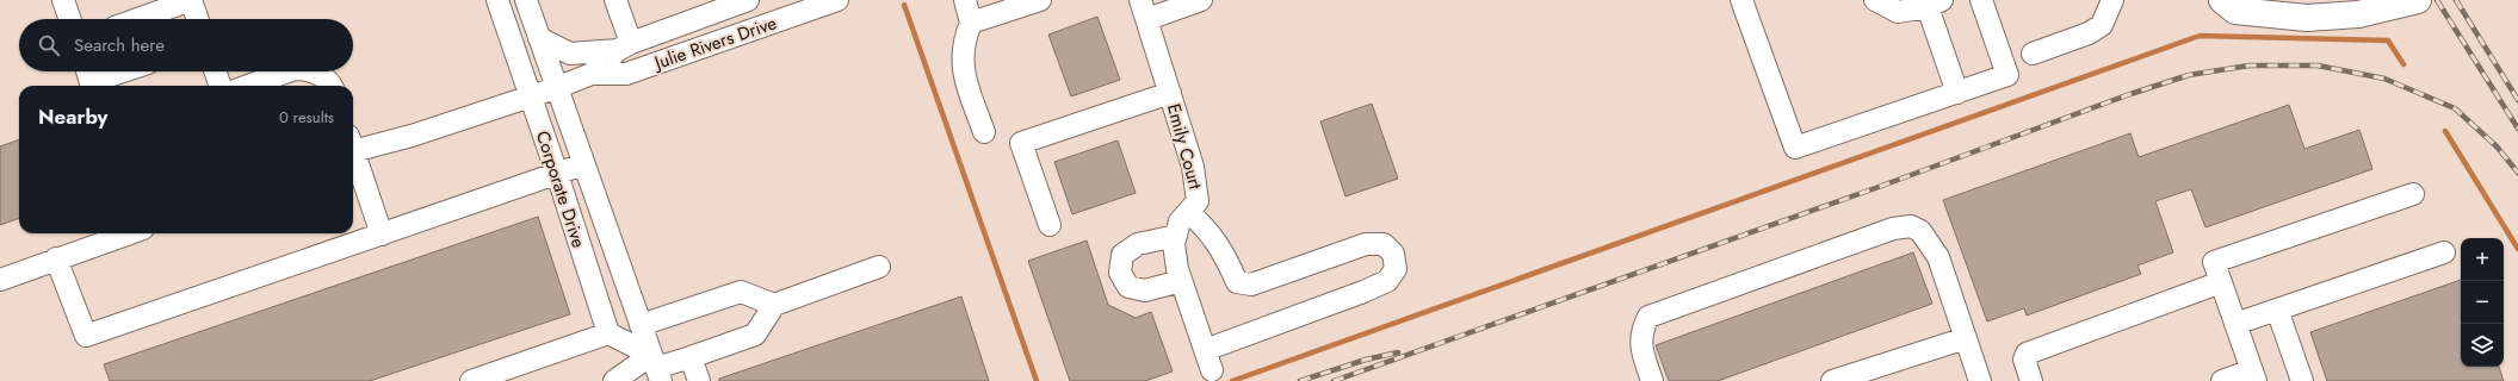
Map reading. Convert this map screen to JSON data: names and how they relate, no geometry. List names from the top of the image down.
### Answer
{
  "streets": {
    "street": ["Julie Rivers Drive", "Emily Court", "Corporate Drive"]
  },
  "crossings": [
    ["Julie Rivers Drive", "Corporate Drive"]
  ],
  "page": {
    "search": "Search here",
    "heading": ["Nearby", "0 results"],
    "map_buttons": ["+", "−"]
  }
}
